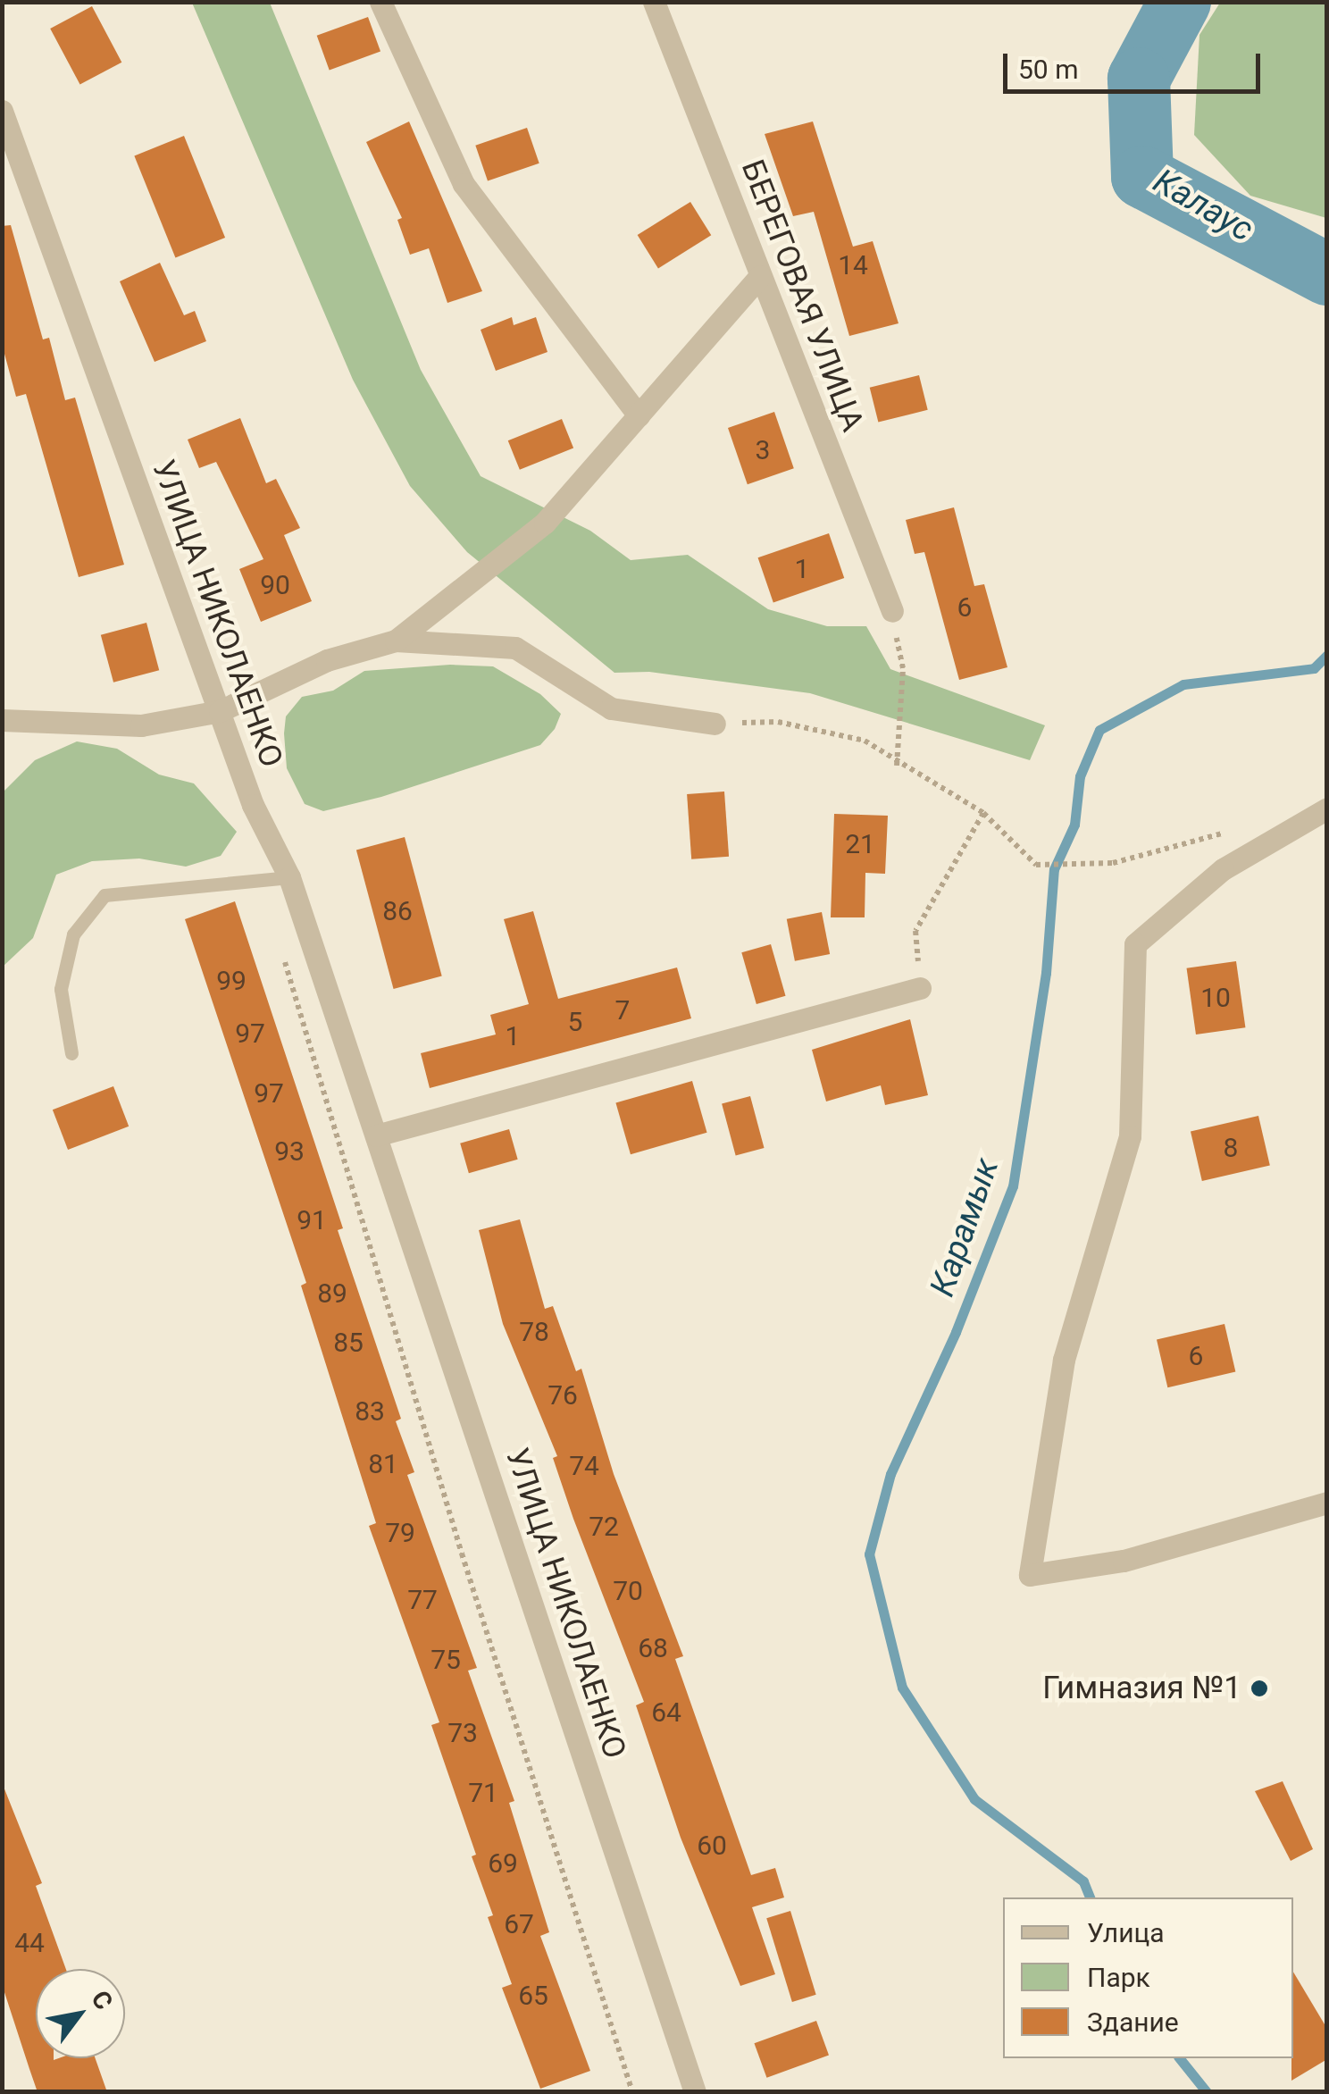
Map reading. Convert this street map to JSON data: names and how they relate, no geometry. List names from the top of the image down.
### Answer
{
  "streets": {
    "street": ["БЕРЕГОВАЯ УЛИЦА", "УЛИЦА НИКОЛАЕНКО"]
  },
  "water": ["Калаус", "Карамык"],
  "places": ["Гимназия №1"],
  "house_numbers": [
    "14",
    "3",
    "1",
    "90",
    "6",
    "21",
    "86",
    "99",
    "10",
    "7",
    "5",
    "97",
    "1",
    "97",
    "8",
    "93",
    "91",
    "89",
    "78",
    "85",
    "6",
    "76",
    "83",
    "81",
    "74",
    "72",
    "79",
    "70",
    "77",
    "68",
    "75",
    "64",
    "73",
    "71",
    "60",
    "69",
    "67",
    "44",
    "65"
  ],
  "legend": ["Улица", "Парк", "Здание"],
  "scale_bar": "50 m",
  "north": "top right"
}
